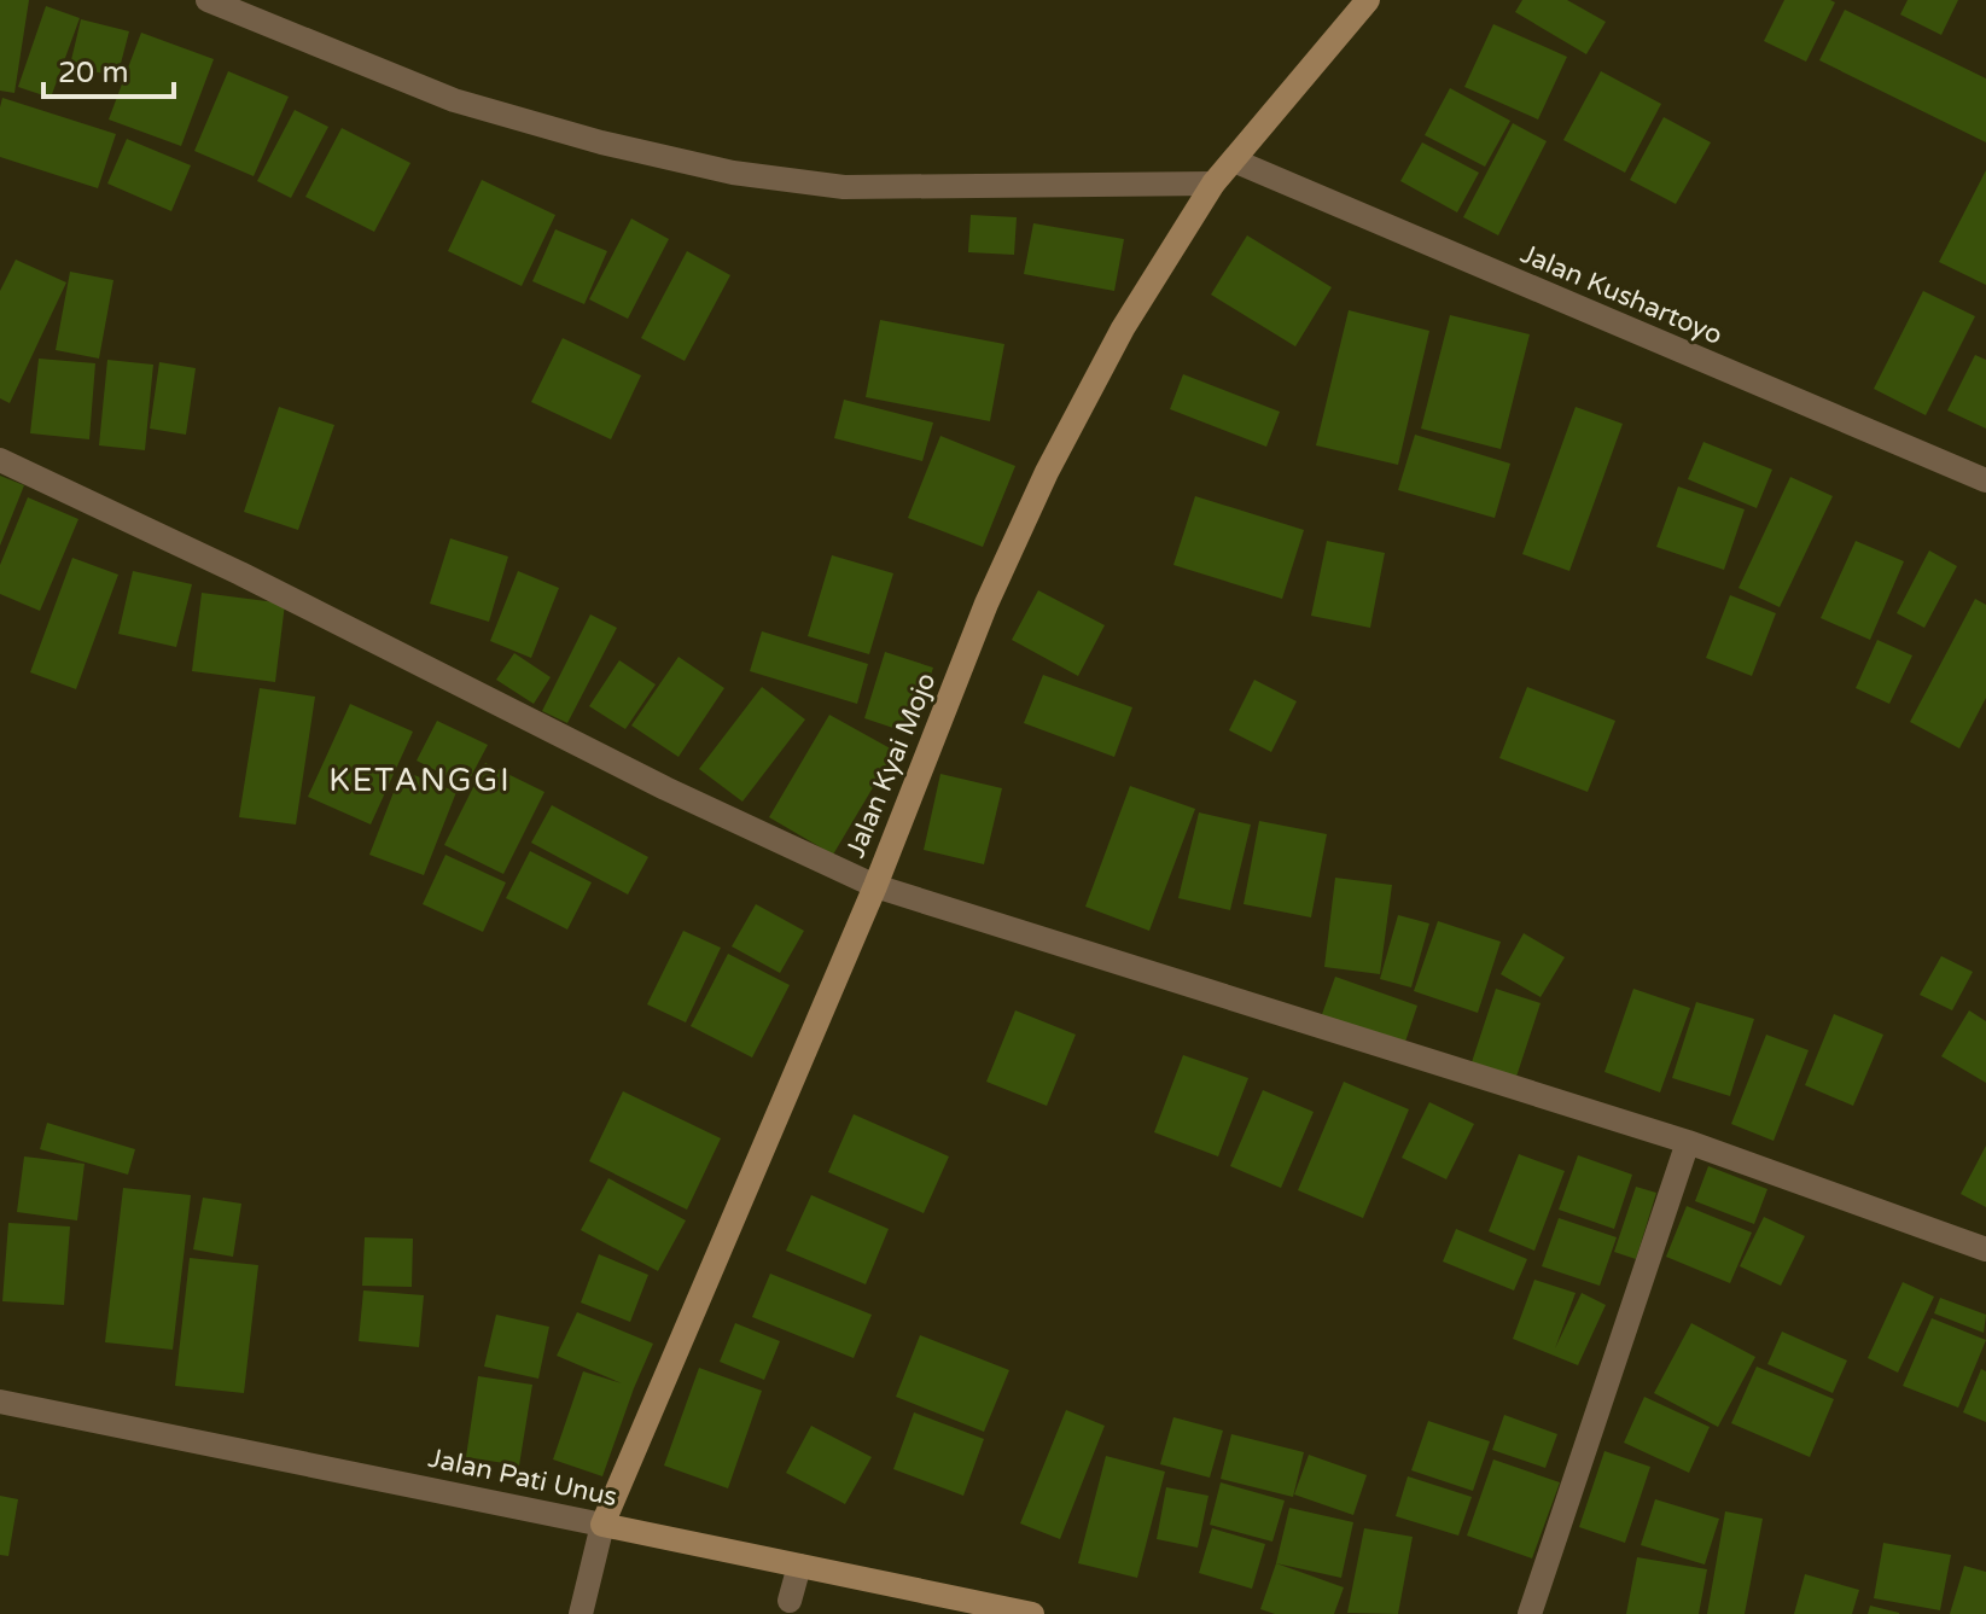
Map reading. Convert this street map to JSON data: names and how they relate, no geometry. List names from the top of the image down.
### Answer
{
  "streets": {
    "street": ["Jalan Kushartoyo", "Jalan Kyai Mojo", "Jalan Pati Unus"]
  },
  "crossings": [
    ["Jalan Kushartoyo", "Jalan Kyai Mojo"],
    ["Jalan Kyai Mojo", "Jalan Pati Unus"]
  ],
  "districts": ["KETANGGI"],
  "scale_bar": "20 m"
}
